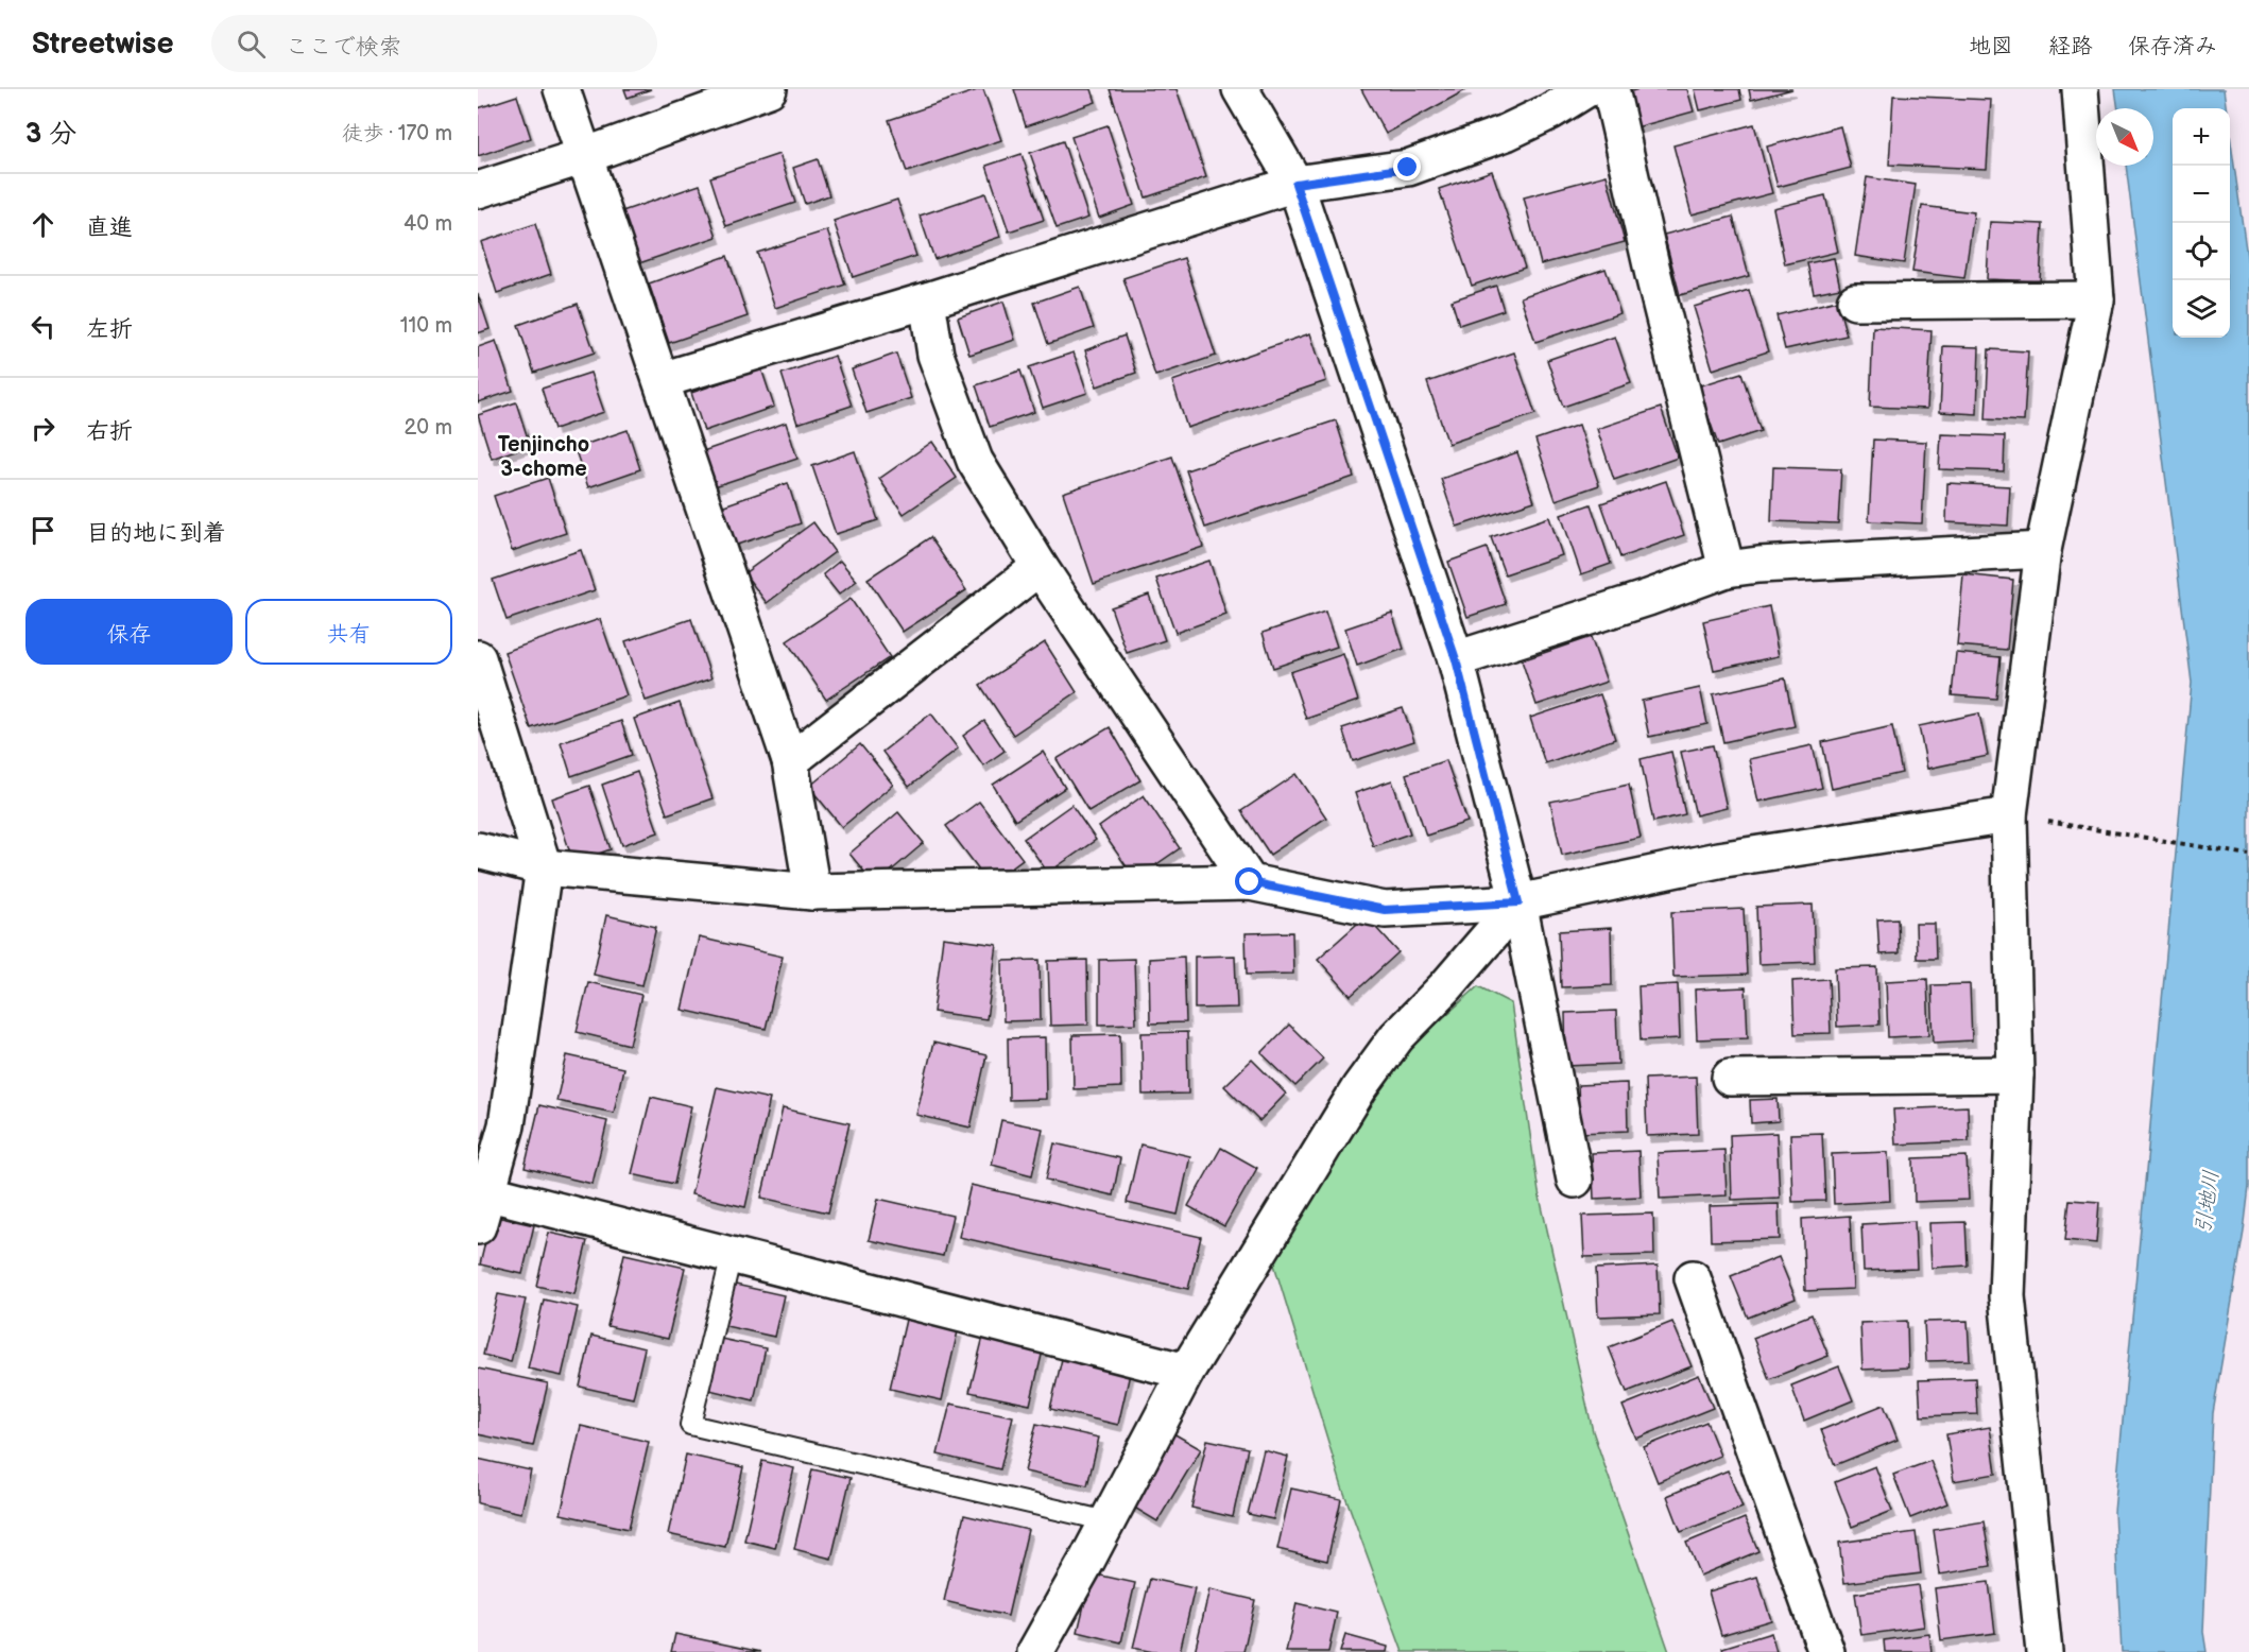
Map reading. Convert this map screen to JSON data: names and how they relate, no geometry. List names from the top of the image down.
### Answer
{
  "districts": ["Tenjincho 3-chome"],
  "water": ["引地川"],
  "north": "bottom right",
  "page": {
    "header": "Streetwise",
    "search": "ここで検索",
    "nav": ["地図", "経路", "保存済み"],
    "heading": ["3 分", "徒歩 · 170 m"],
    "map_buttons": ["+", "−"],
    "list": [
      ["直進", "40 m"],
      ["左折", "110 m"],
      ["右折", "20 m"],
      "目的地に到着"
    ],
    "buttons": ["保存", "共有"]
  }
}
